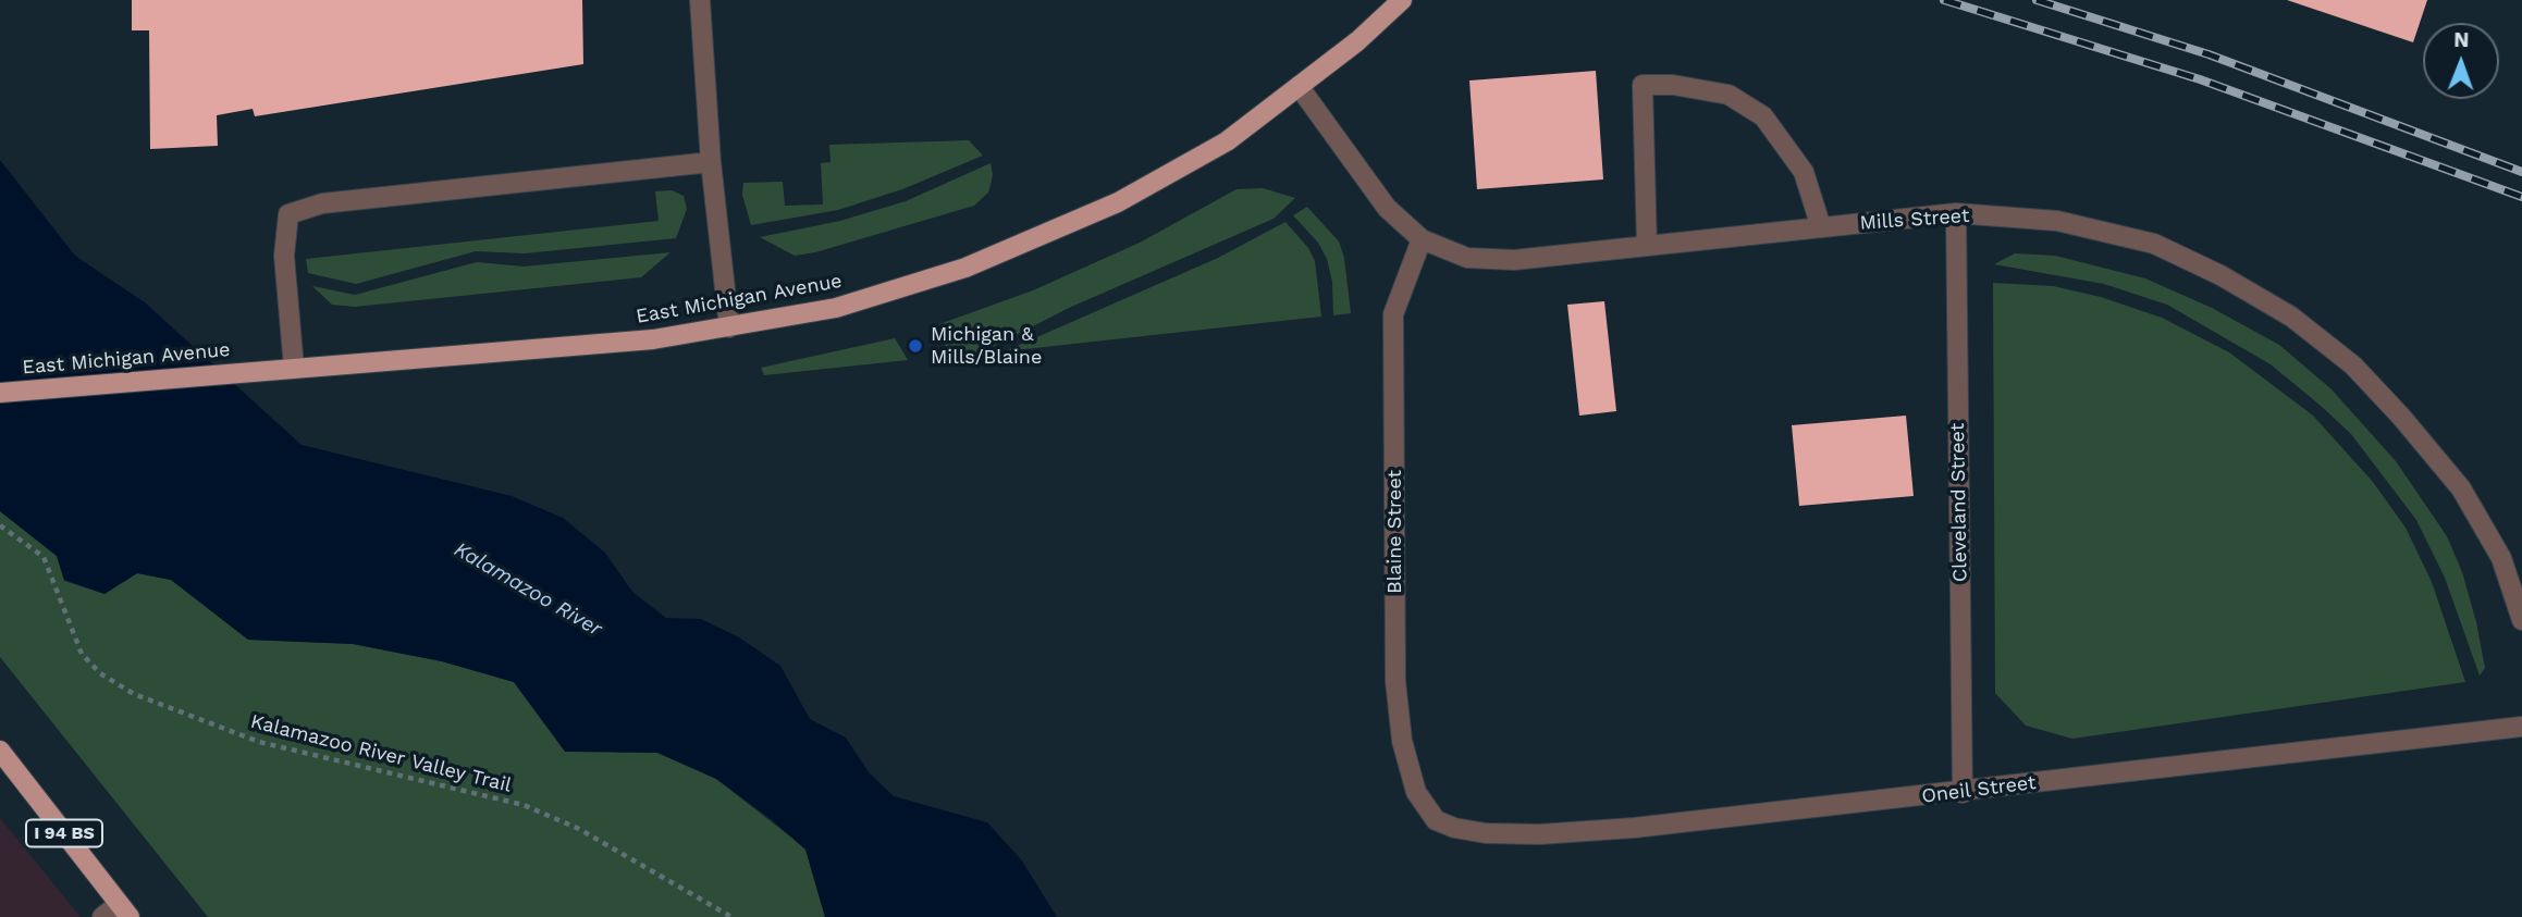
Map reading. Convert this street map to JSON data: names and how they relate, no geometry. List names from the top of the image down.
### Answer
{
  "streets": {
    "main road": ["East Michigan Avenue", "I 94 BS"],
    "street": [
      "Mills Street",
      "Cleveland Street",
      "Blaine Street",
      "Oneil Street"
    ],
    "path": ["Kalamazoo River Valley Trail"]
  },
  "crossings": [
    ["Mills Street", "East Michigan Avenue"],
    ["Mills Street", "Cleveland Street"],
    ["Mills Street", "Blaine Street"],
    ["Cleveland Street", "Oneil Street"],
    ["Blaine Street", "Oneil Street"]
  ],
  "water": ["Kalamazoo River"],
  "places": ["Michigan & Mills/Blaine"],
  "north": "top"
}
